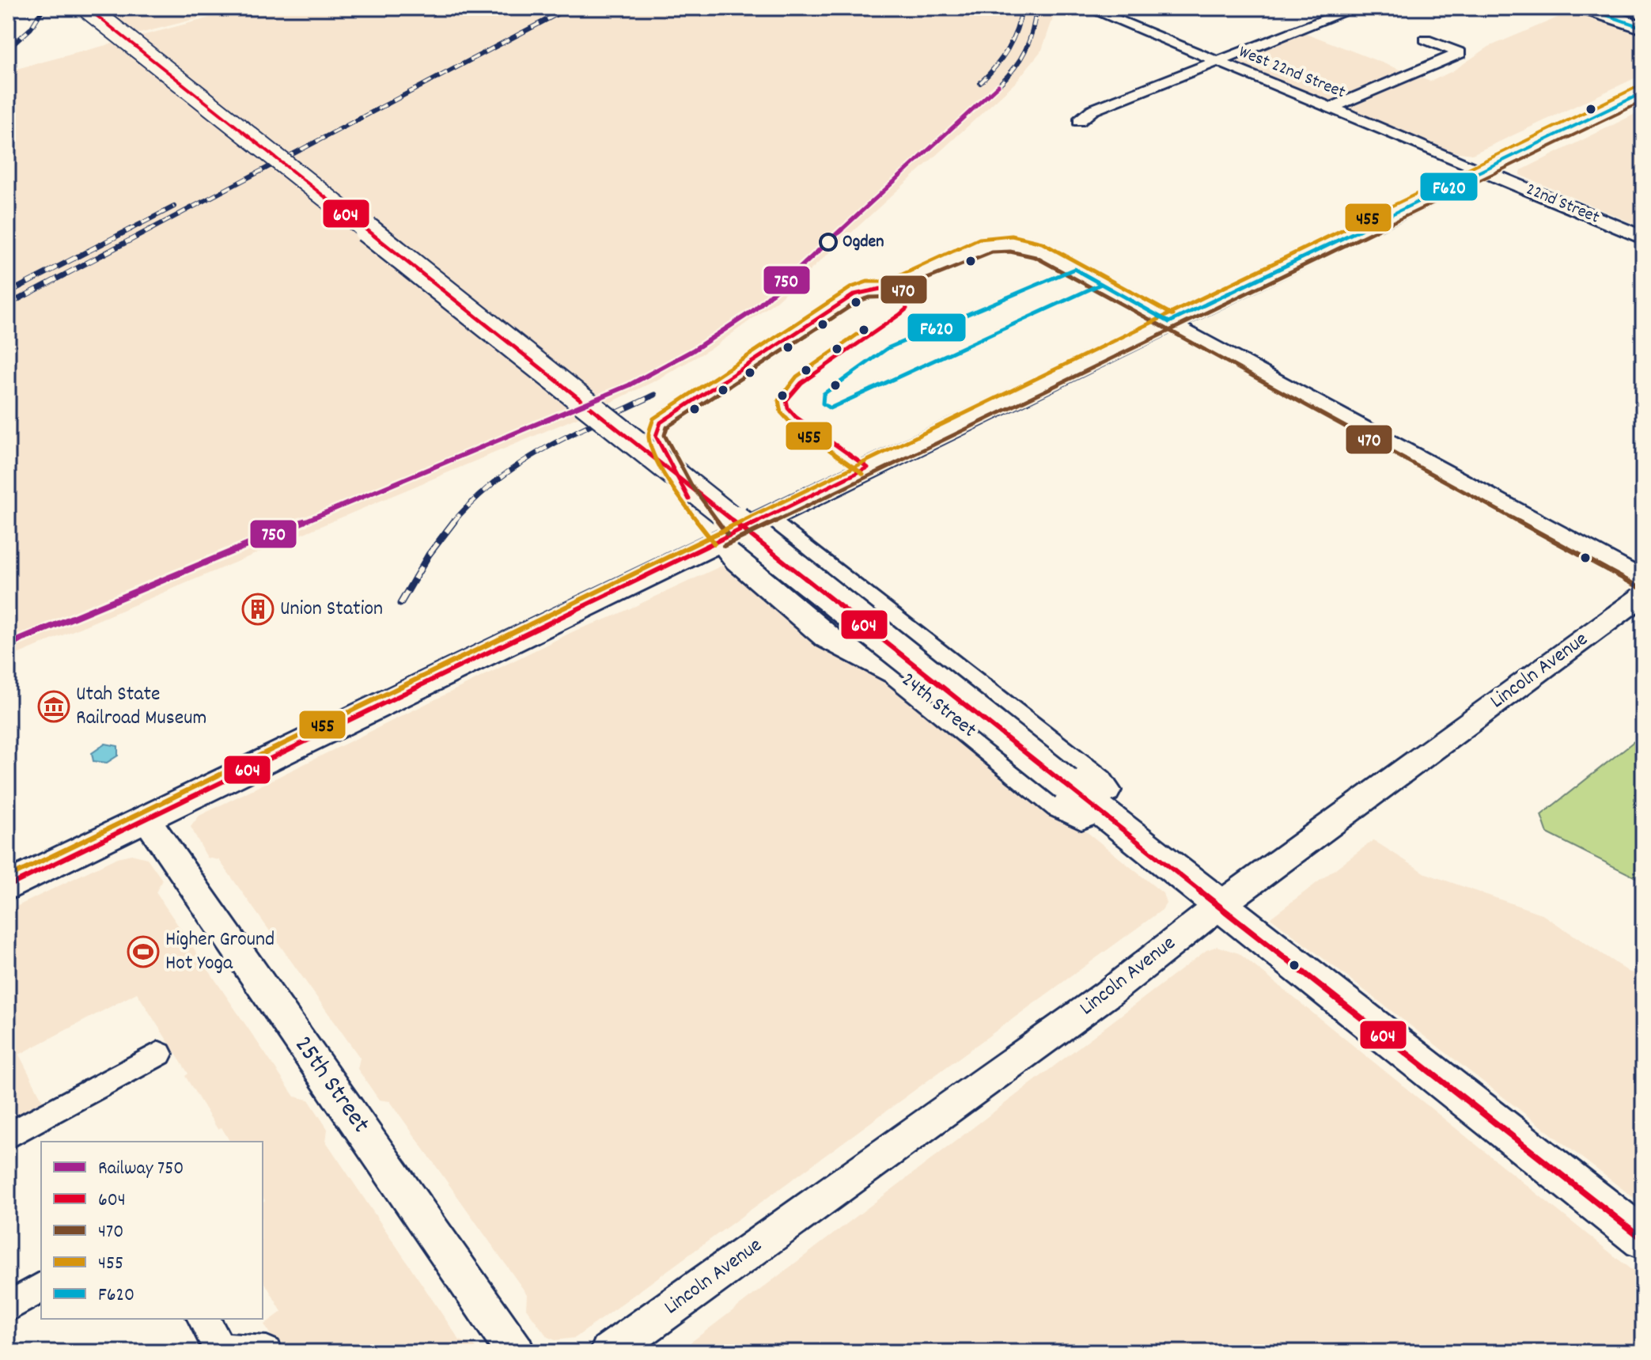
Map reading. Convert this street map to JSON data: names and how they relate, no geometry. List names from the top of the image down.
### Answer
{
  "streets": {
    "main road": ["24th Street"],
    "street": [
      "West 22nd Street",
      "22nd Street",
      "Lincoln Avenue",
      "25th Street"
    ]
  },
  "crossings": [
    ["West 22nd Street", "22nd Street"],
    ["Lincoln Avenue", "24th Street"]
  ],
  "places": {
    "other": ["Ogden"],
    "building": ["Union Station"],
    "museum": ["Utah State Railroad Museum"],
    "sports": ["Higher Ground Hot Yoga"]
  },
  "lines": [
    "transit line 604",
    "transit line F620",
    "rail line 750",
    "transit line 455",
    "transit line 470"
  ],
  "legend": [
    "Railway 750",
    "604",
    "470",
    "455",
    "F620"
  ]
}
